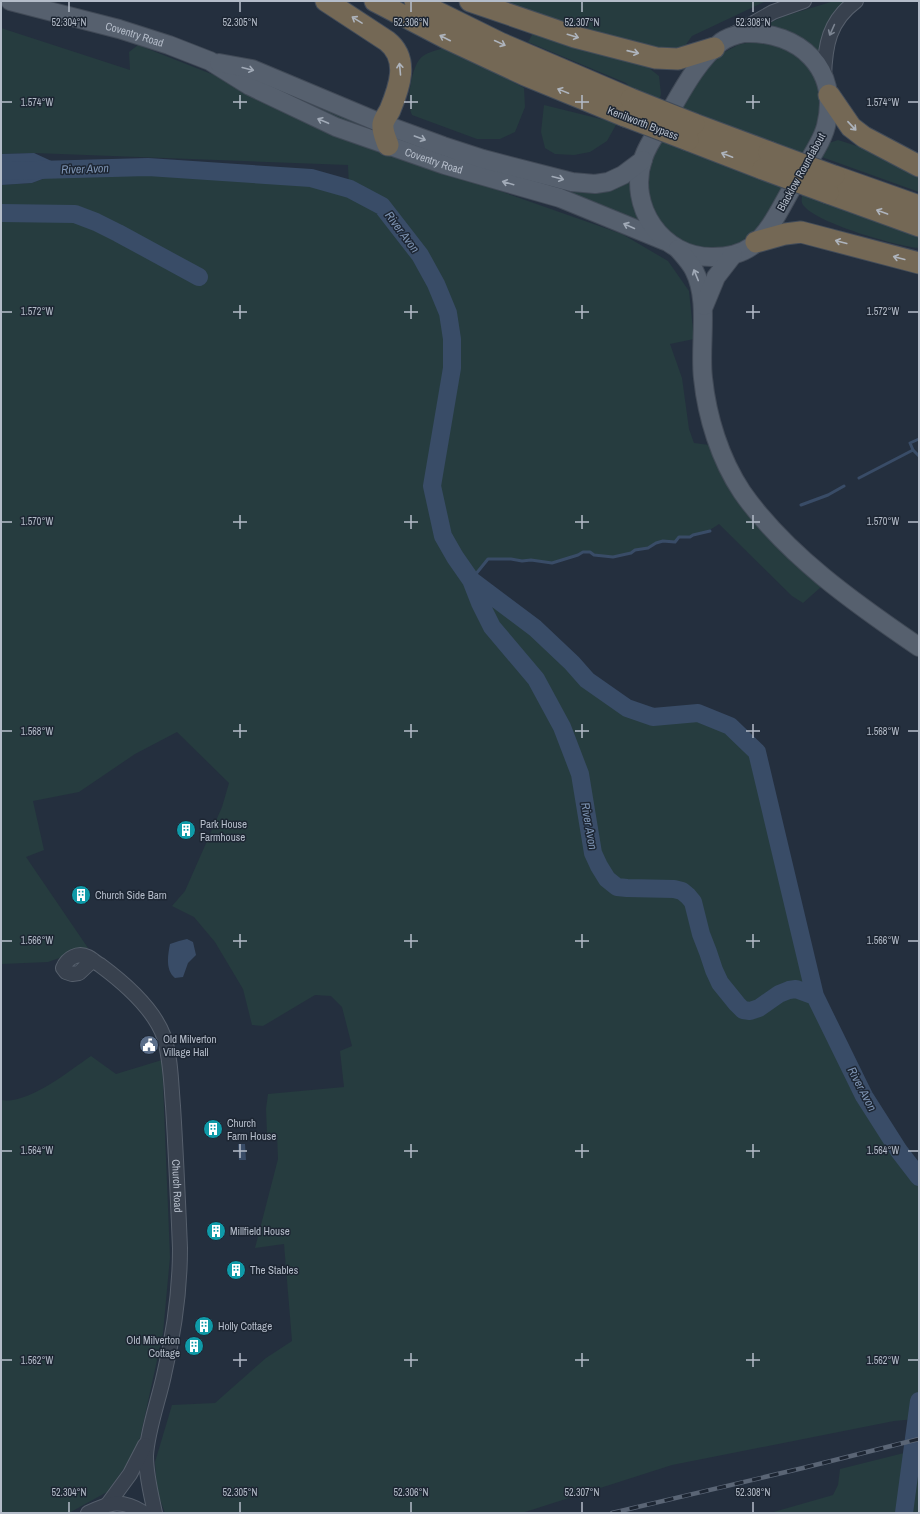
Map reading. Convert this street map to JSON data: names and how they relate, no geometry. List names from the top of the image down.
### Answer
{
  "streets": {
    "highway": ["Kenilworth Bypass"],
    "main road": ["Coventry Road", "Blacklow Roundabout"],
    "street": ["Church Road"]
  },
  "crossings": [
    ["Coventry Road", "Blacklow Roundabout"]
  ],
  "water": ["River Avon"],
  "places": {
    "building": [
      "Park House Farmhouse",
      "Church Side Barn",
      "Church Farm House",
      "Millfield House",
      "The Stables",
      "Holly Cottage",
      "Old Milverton Cottage"
    ],
    "public building": ["Old Milverton Village Hall"]
  },
  "coordinates": [
    "52.304°N",
    "52.305°N",
    "52.306°N",
    "52.307°N",
    "52.308°N",
    "1.574°W",
    "1.572°W",
    "1.570°W",
    "1.568°W",
    "1.566°W",
    "1.564°W",
    "1.562°W"
  ]
}
